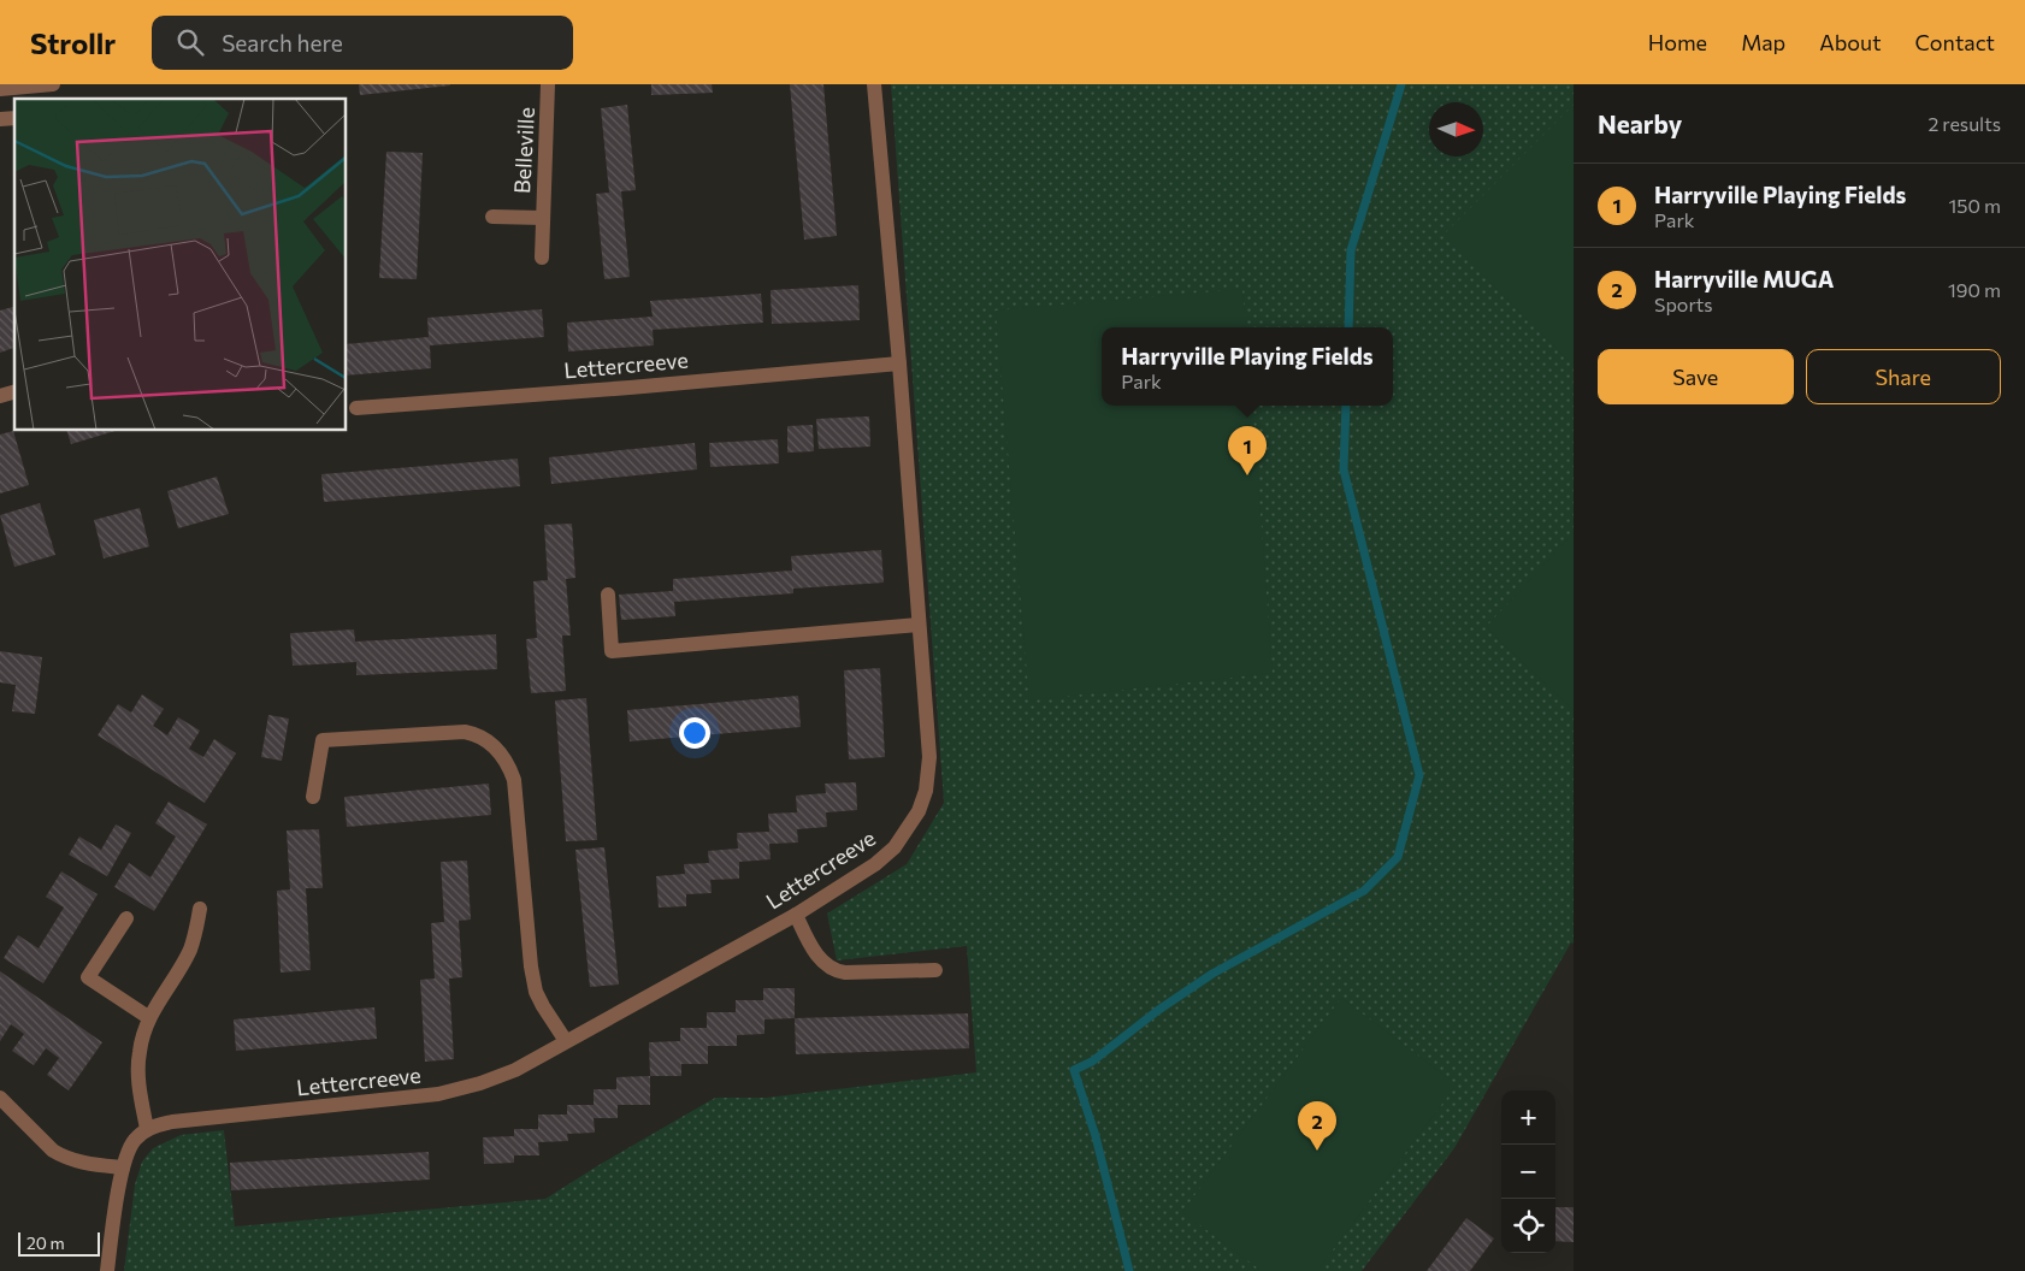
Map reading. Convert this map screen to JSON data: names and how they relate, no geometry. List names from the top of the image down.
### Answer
{
  "streets": {
    "street": ["Belleville", "Lettercreeve"]
  },
  "scale_bar": "20 m",
  "north": "right",
  "page": {
    "header": "Strollr",
    "search": "Search here",
    "nav": [
      "Home",
      "Map",
      "About",
      "Contact"
    ],
    "heading": ["Nearby", "2 results"],
    "list": [
      {
        "mark": "1",
        "name": "Harryville Playing Fields",
        "note": "Park",
        "value": "150 m"
      },
      {
        "mark": "2",
        "name": "Harryville MUGA",
        "note": "Sports",
        "value": "190 m"
      }
    ],
    "popup": ["Harryville Playing Fields", "Park"],
    "buttons": ["Save", "Share"],
    "pins": ["1", "2"],
    "map_buttons": ["+", "−"],
    "scale": "20 m"
  }
}
